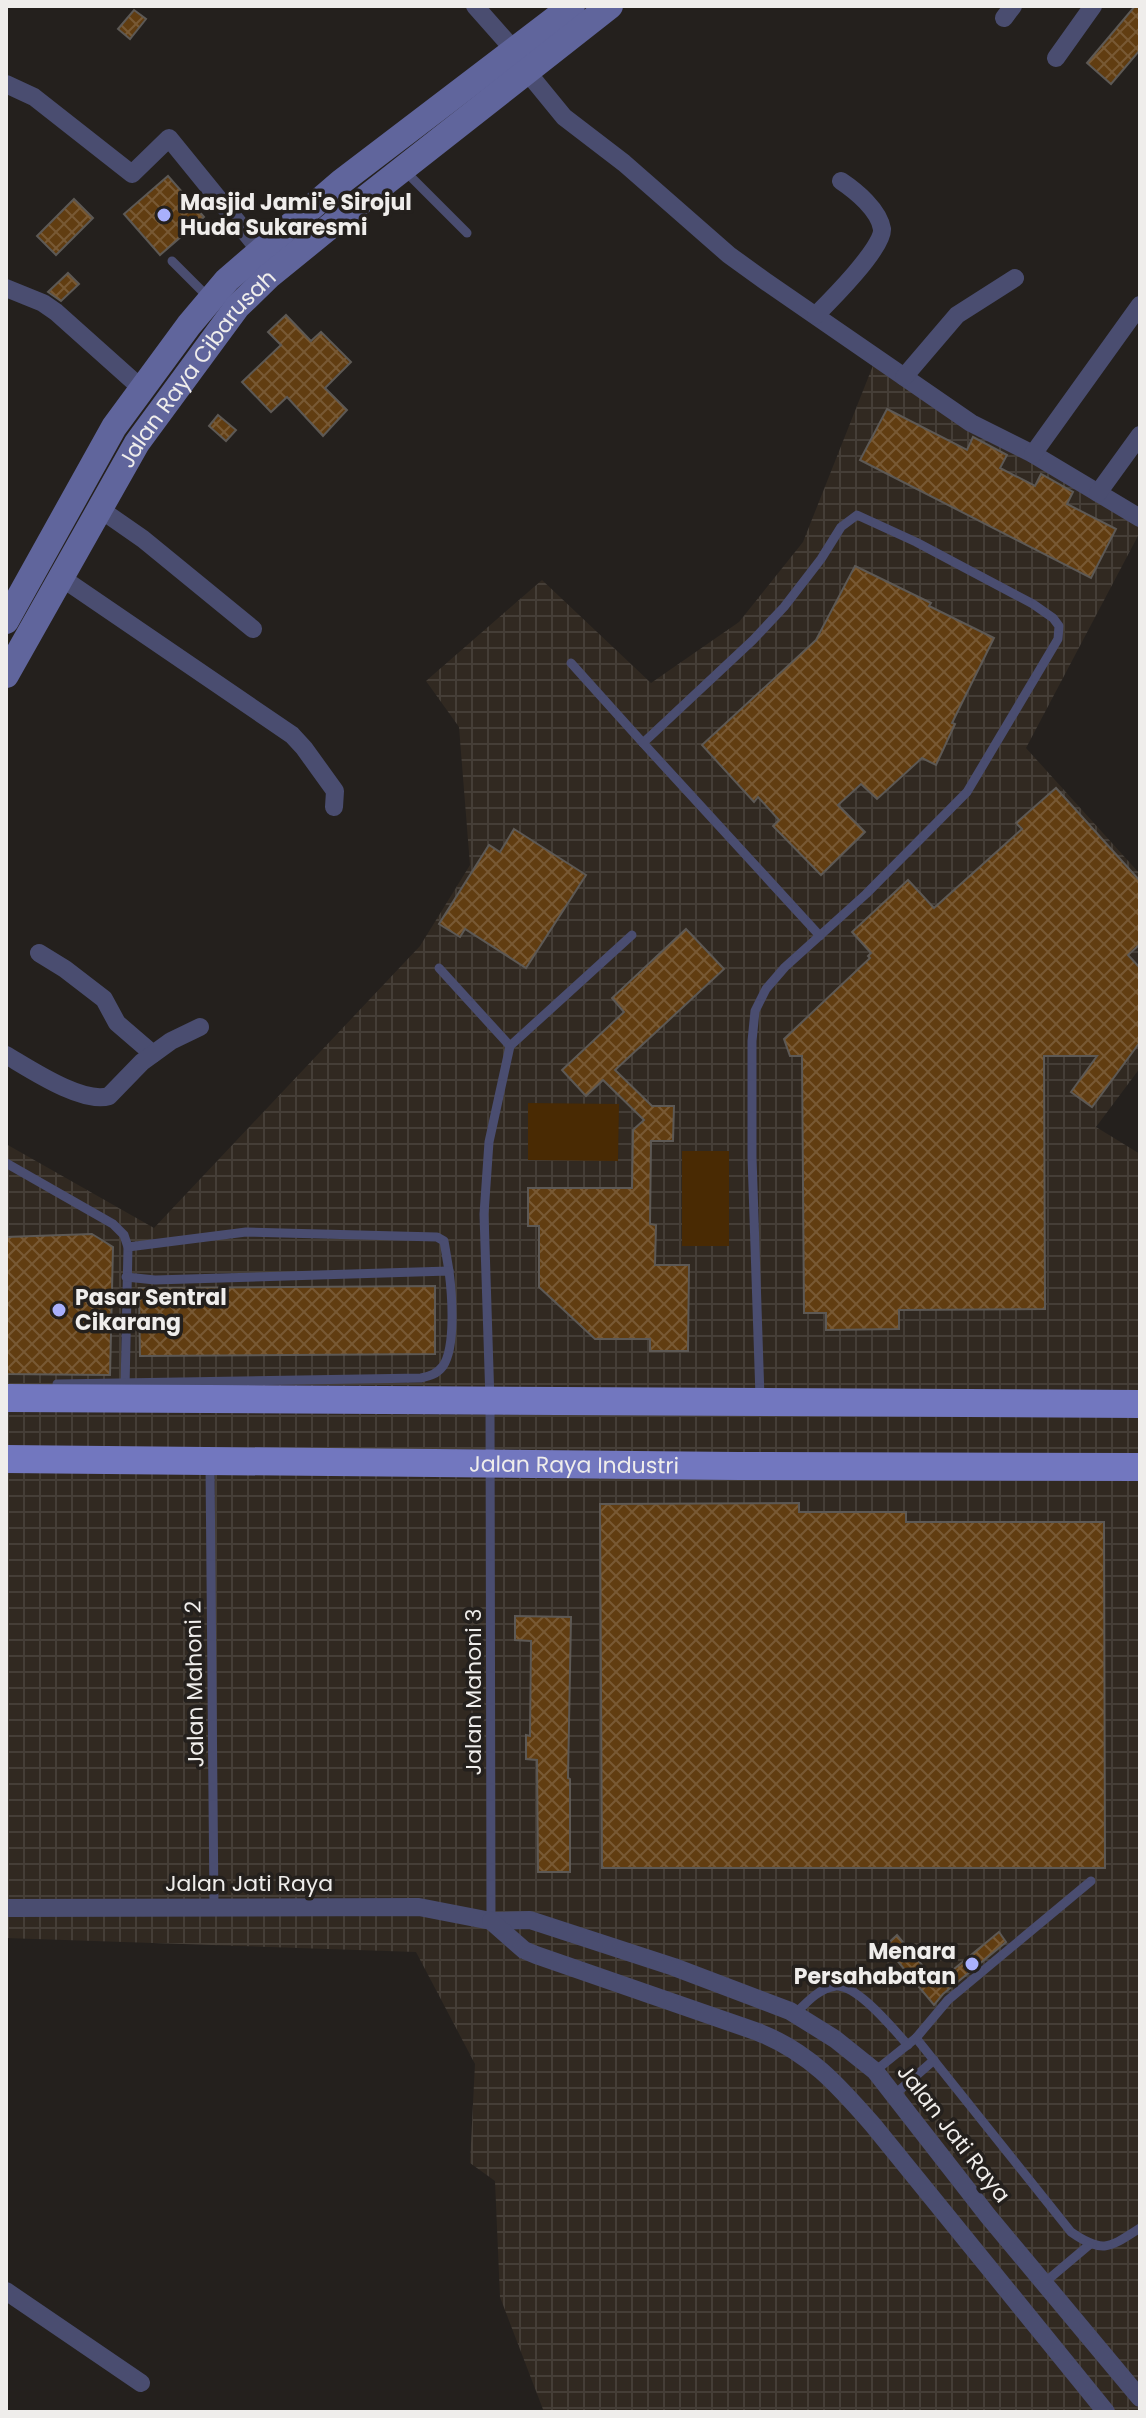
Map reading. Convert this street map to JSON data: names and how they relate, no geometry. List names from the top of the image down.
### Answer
{
  "streets": {
    "main road": ["Jalan Raya Industri"],
    "street": ["Jalan Raya Cibarusah", "Jalan Jati Raya"],
    "lane": ["Jalan Mahoni 2", "Jalan Mahoni 3"]
  },
  "crossings": [
    ["Jalan Raya Industri", "Jalan Mahoni 2"],
    ["Jalan Raya Industri", "Jalan Mahoni 3"],
    ["Jalan Mahoni 2", "Jalan Jati Raya"],
    ["Jalan Mahoni 3", "Jalan Jati Raya"]
  ],
  "places": ["Masjid Jami'e Sirojul Huda Sukaresmi", "Pasar Sentral Cikarang", "Menara Persahabatan"]
}
